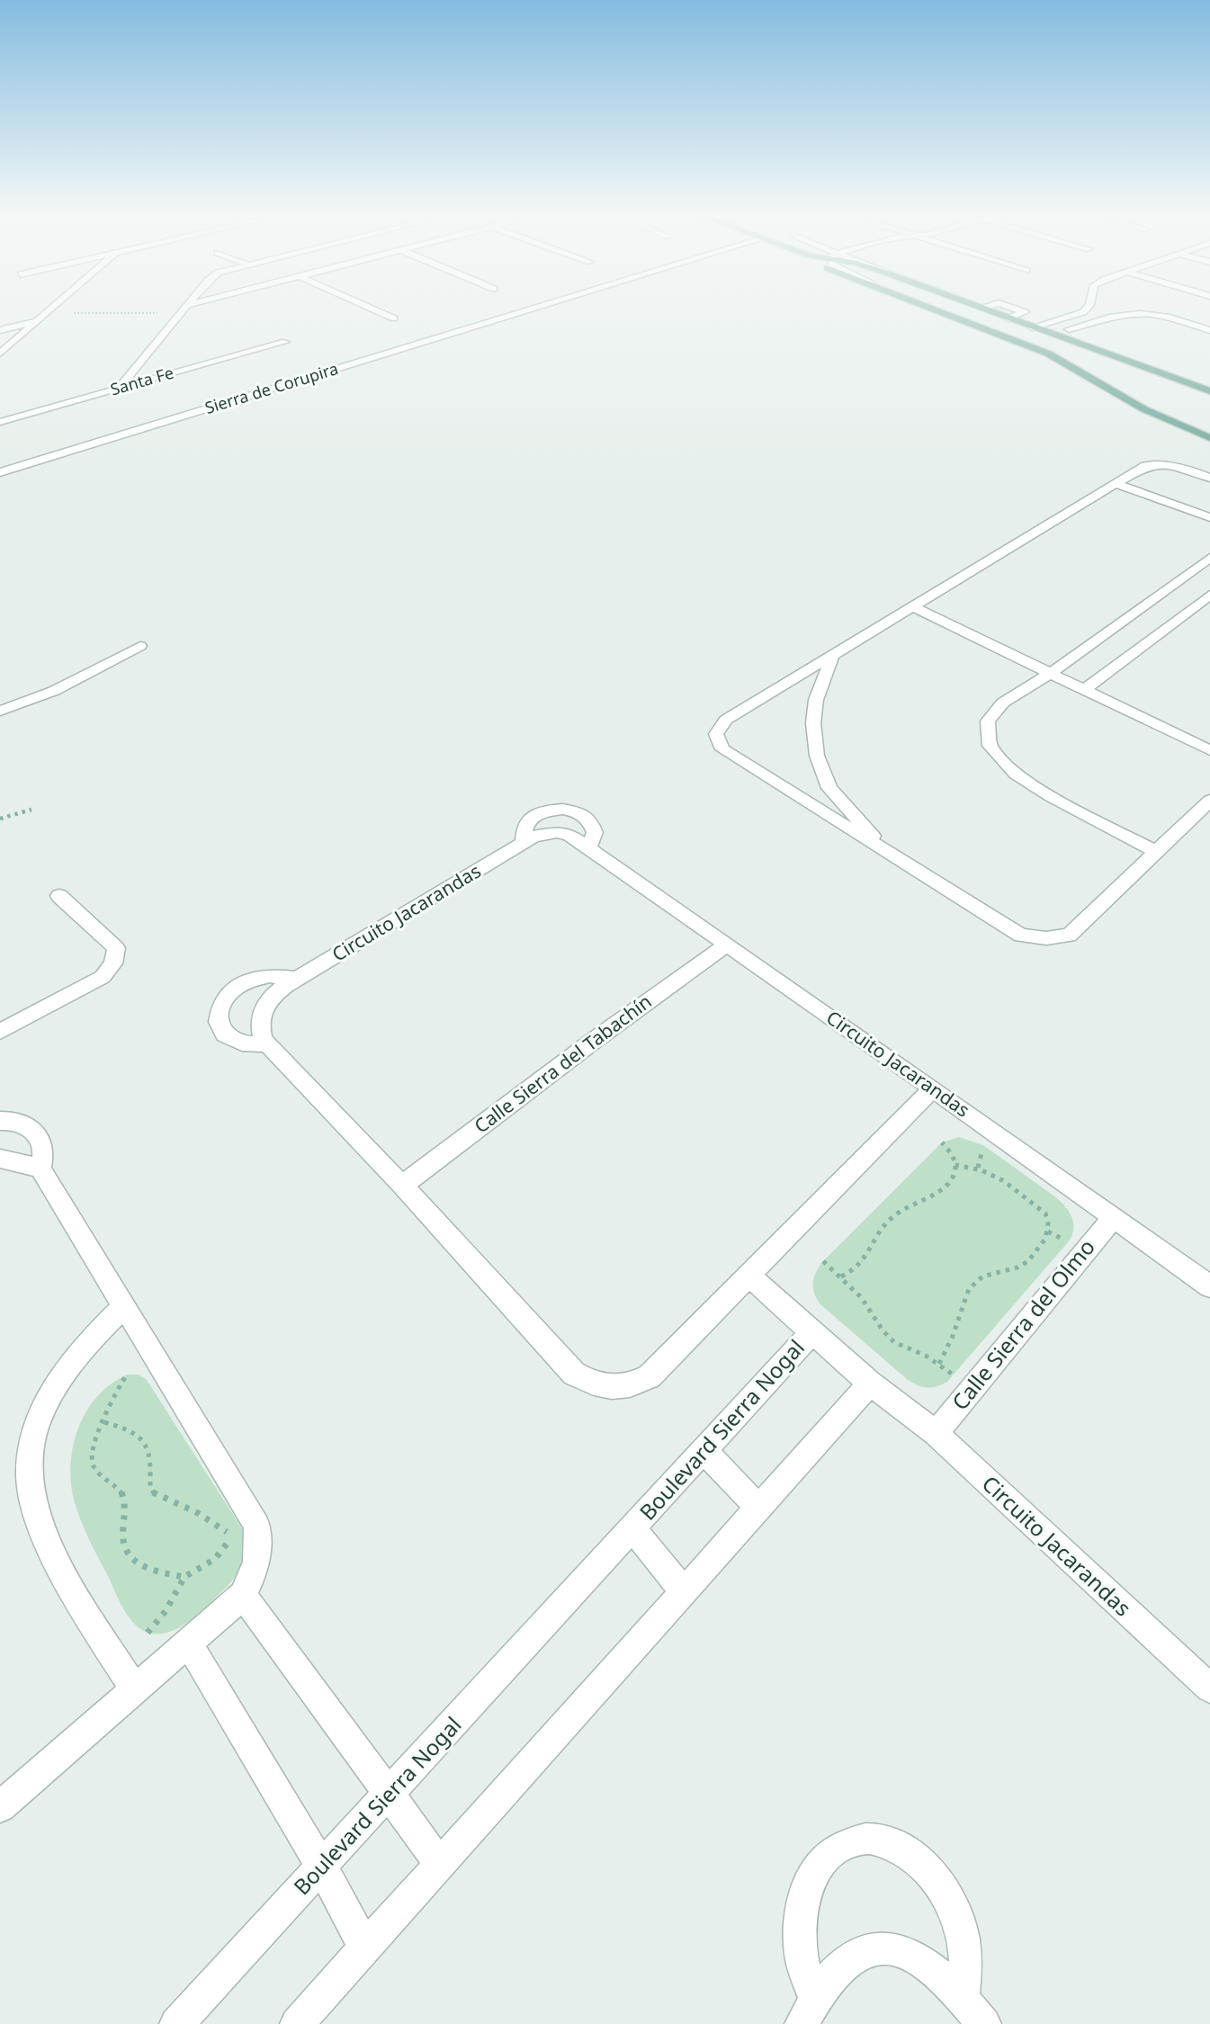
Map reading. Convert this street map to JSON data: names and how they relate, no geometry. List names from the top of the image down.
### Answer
{
  "streets": {
    "street": [
      "Santa Fe",
      "Sierra de Corupira",
      "Circuito Jacarandas",
      "Calle Sierra del Tabachín",
      "Calle Sierra del Olmo",
      "Boulevard Sierra Nogal"
    ]
  },
  "crossings": [
    ["Circuito Jacarandas", "Calle Sierra del Tabachín"],
    ["Circuito Jacarandas", "Calle Sierra del Olmo"],
    ["Circuito Jacarandas", "Boulevard Sierra Nogal"]
  ]
}
